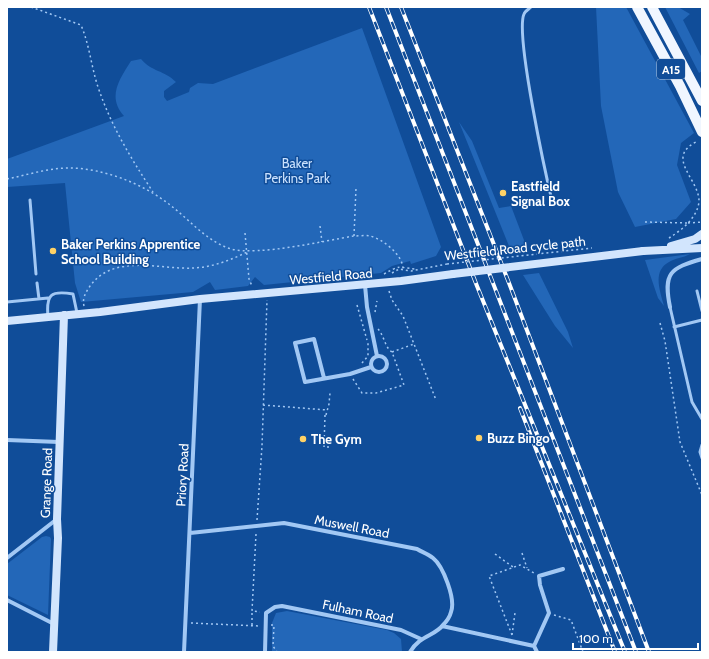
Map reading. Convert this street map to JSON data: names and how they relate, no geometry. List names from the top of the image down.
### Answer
{
  "streets": {
    "main road": ["A15"],
    "street": [
      "Westfield Road",
      "Priory Road",
      "Grange Road",
      "Muswell Road",
      "Fulham Road"
    ],
    "path": ["Westfield Road cycle path"]
  },
  "crossings": [
    ["Westfield Road", "Priory Road"],
    ["Westfield Road", "Grange Road"],
    ["Priory Road", "Muswell Road"]
  ],
  "parks": ["Baker Perkins Park"],
  "places": [
    "Eastfield Signal Box",
    "Baker Perkins Apprentice School Building",
    "Buzz Bingo",
    "The Gym"
  ],
  "scale_bar": "100 m"
}
